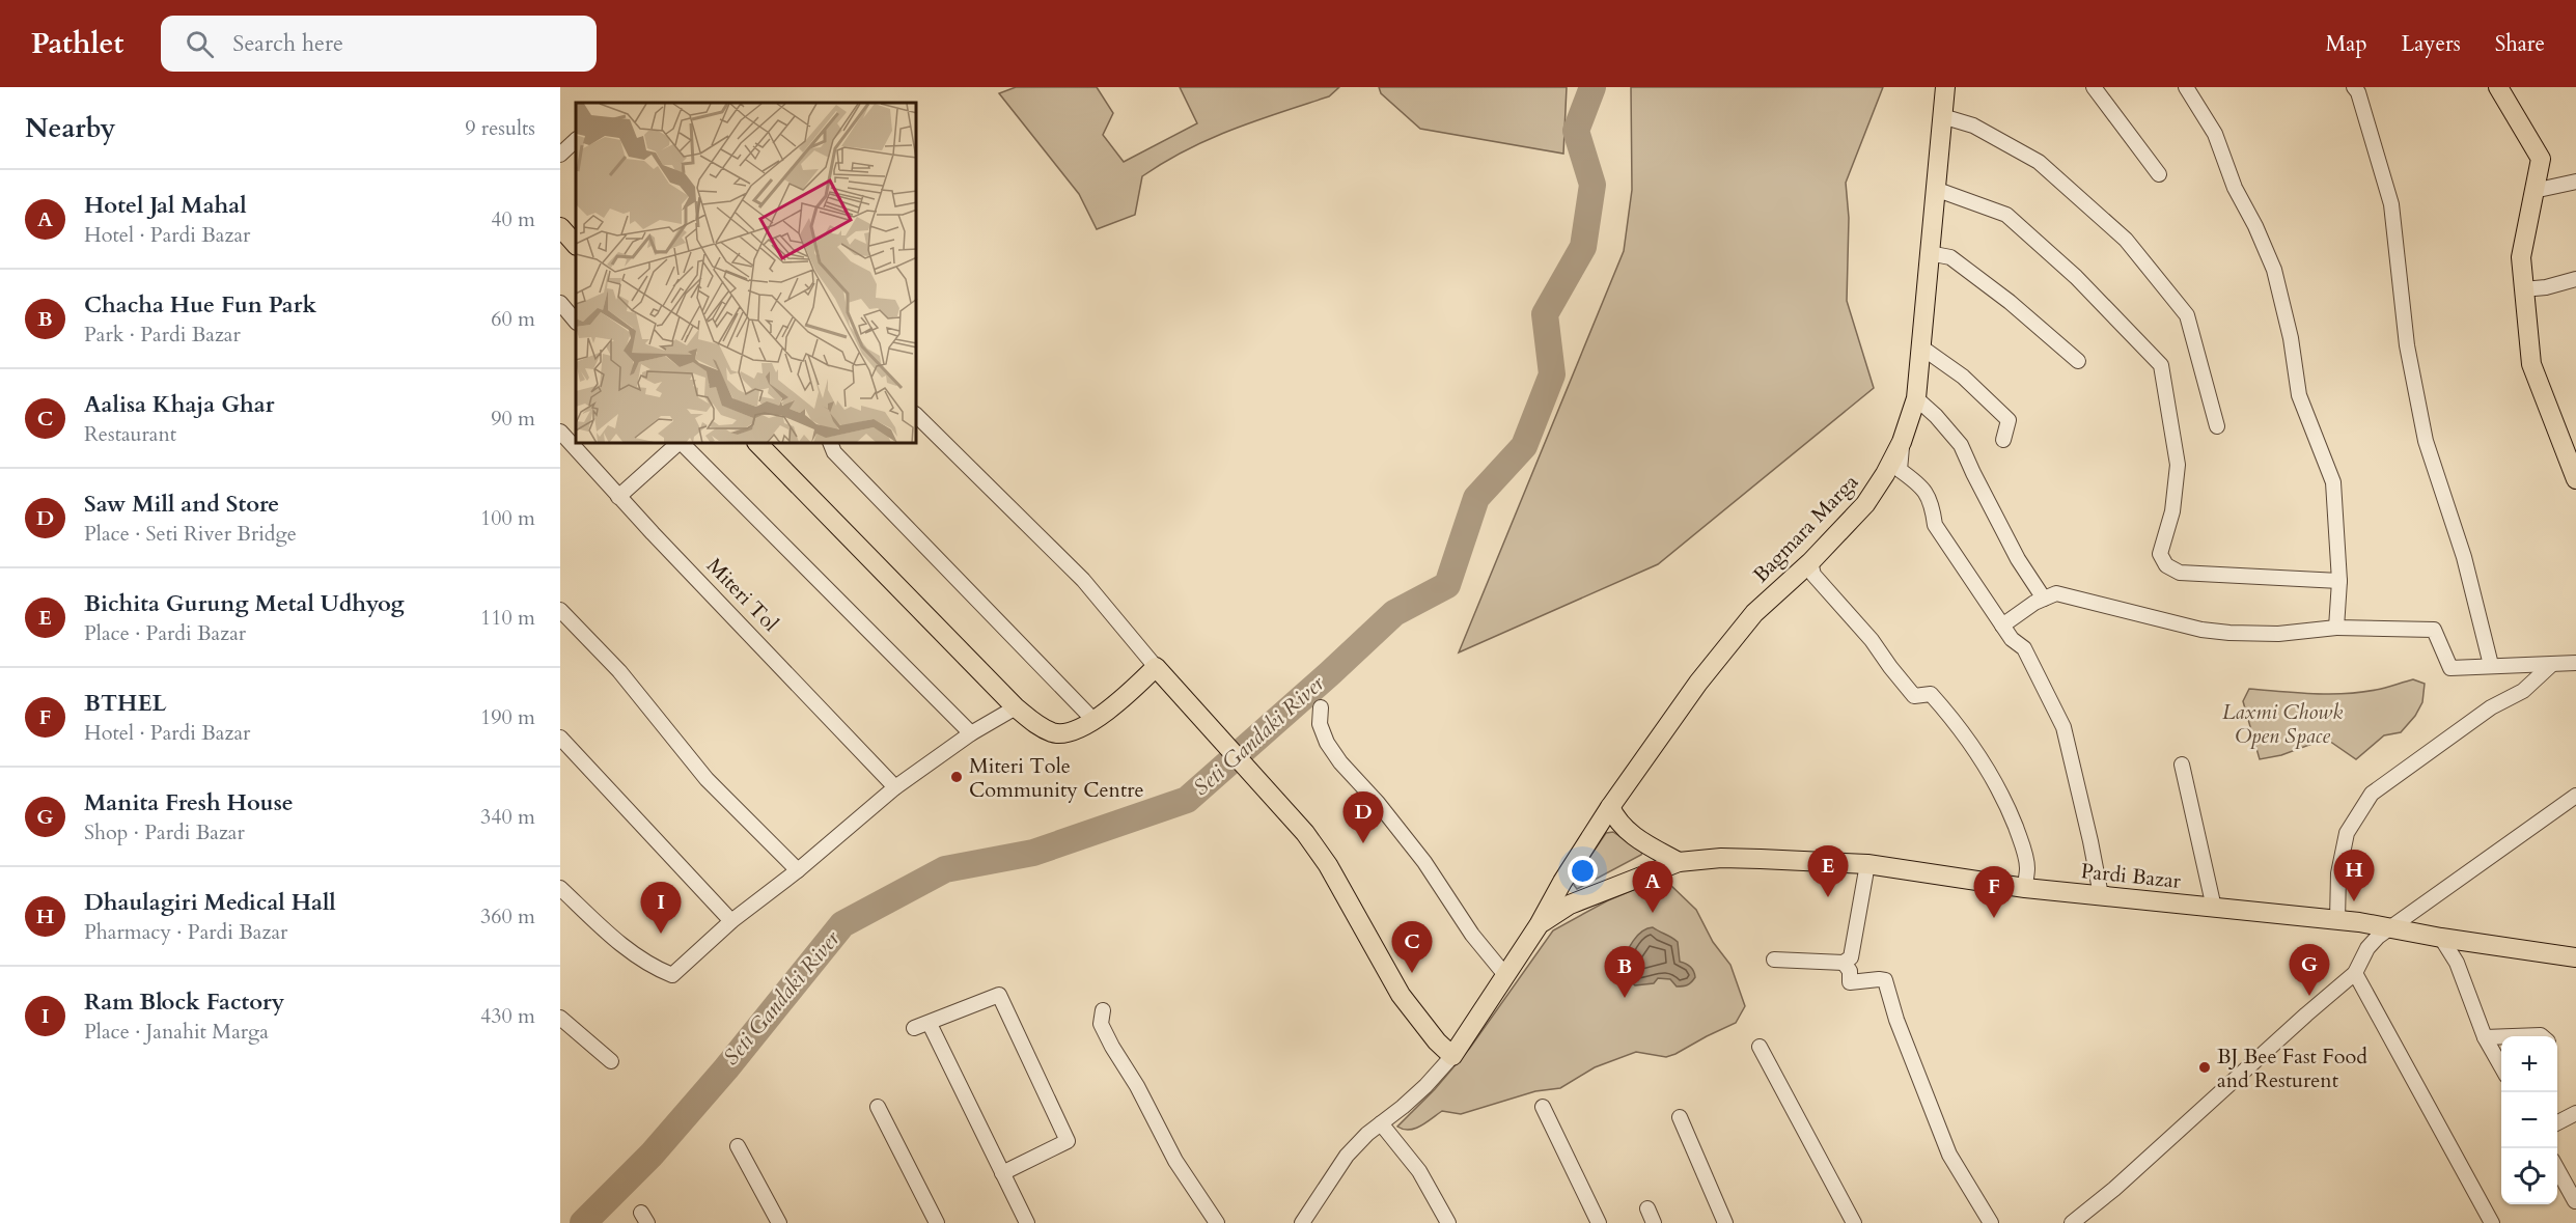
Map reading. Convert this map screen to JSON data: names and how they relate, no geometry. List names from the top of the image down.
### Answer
{
  "streets": {
    "main road": ["Bagmara Marga", "Pardi Bazar"],
    "street": ["Miteri Tol"]
  },
  "crossings": [
    ["Bagmara Marga", "Pardi Bazar"]
  ],
  "water": ["Seti Gandaki River"],
  "parks": ["Laxmi Chowk Open Space"],
  "places": ["Miteri Tole Community Centre", "BJ Bee Fast Food and Resturent"],
  "page": {
    "header": "Pathlet",
    "search": "Search here",
    "nav": ["Map", "Layers", "Share"],
    "heading": ["Nearby", "9 results"],
    "list": [
      {
        "mark": "A",
        "name": "Hotel Jal Mahal",
        "note": "Hotel · Pardi Bazar",
        "value": "40 m"
      },
      {
        "mark": "B",
        "name": "Chacha Hue Fun Park",
        "note": "Park · Pardi Bazar",
        "value": "60 m"
      },
      {
        "mark": "C",
        "name": "Aalisa Khaja Ghar",
        "note": "Restaurant",
        "value": "90 m"
      },
      {
        "mark": "D",
        "name": "Saw Mill and Store",
        "note": "Place · Seti River Bridge",
        "value": "100 m"
      },
      {
        "mark": "E",
        "name": "Bichita Gurung Metal Udhyog",
        "note": "Place · Pardi Bazar",
        "value": "110 m"
      },
      {
        "mark": "F",
        "name": "BTHEL",
        "note": "Hotel · Pardi Bazar",
        "value": "190 m"
      },
      {
        "mark": "G",
        "name": "Manita Fresh House",
        "note": "Shop · Pardi Bazar",
        "value": "340 m"
      },
      {
        "mark": "H",
        "name": "Dhaulagiri Medical Hall",
        "note": "Pharmacy · Pardi Bazar",
        "value": "360 m"
      },
      {
        "mark": "I",
        "name": "Ram Block Factory",
        "note": "Place · Janahit Marga",
        "value": "430 m"
      }
    ],
    "pins": [
      "D",
      "E",
      "H",
      "A",
      "F",
      "I",
      "C",
      "G",
      "B"
    ],
    "map_buttons": ["+", "−"]
  }
}
